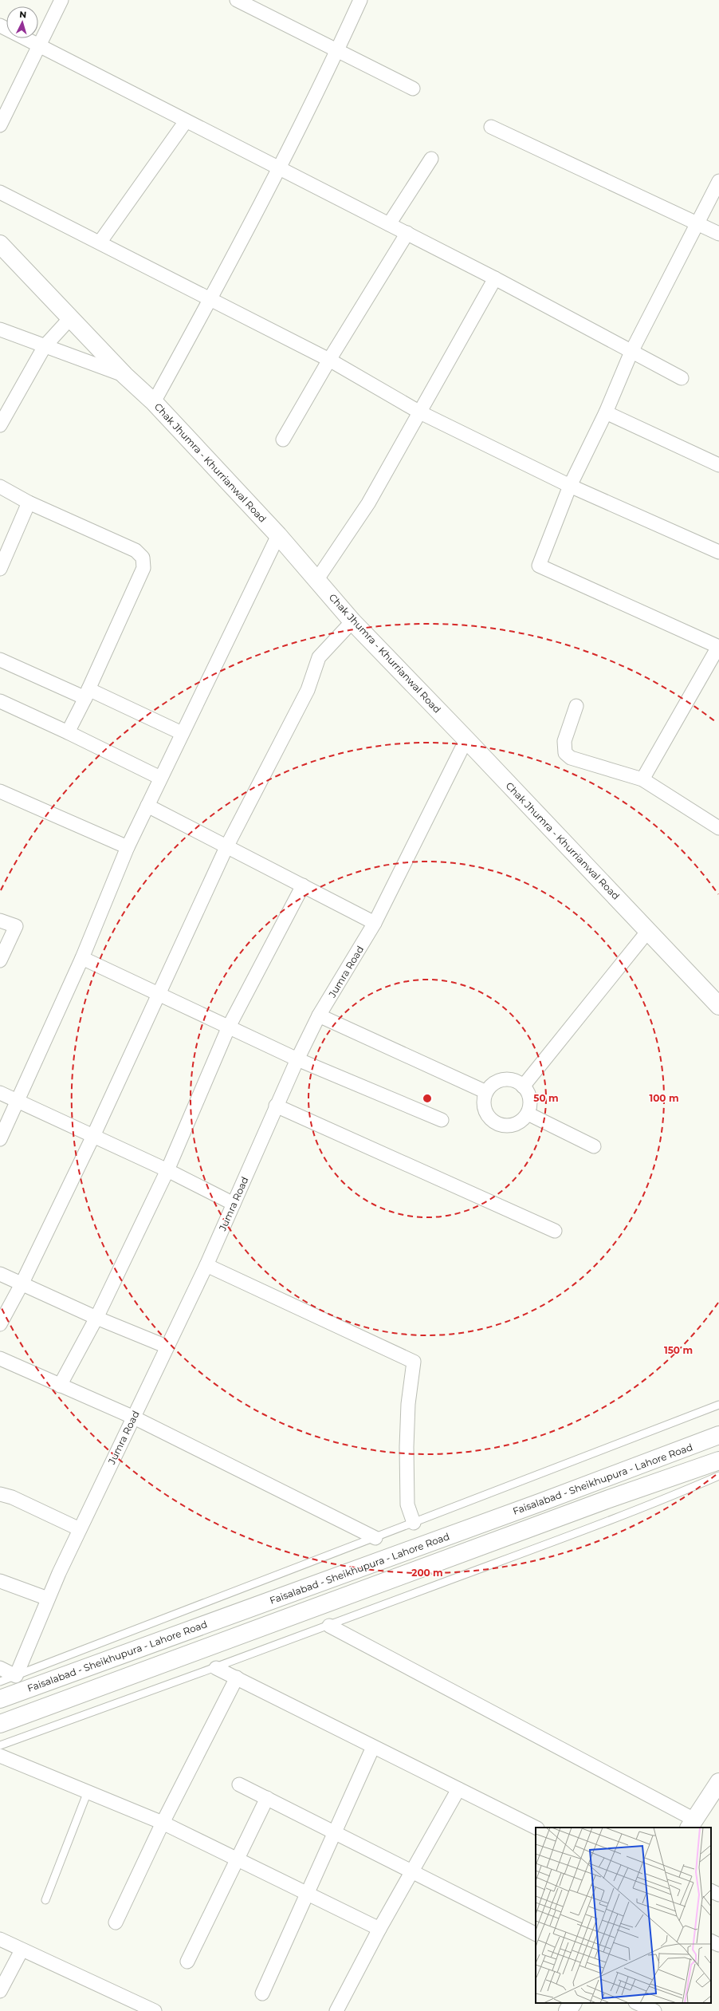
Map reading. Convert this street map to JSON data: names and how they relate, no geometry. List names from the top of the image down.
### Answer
{
  "streets": {
    "main road": ["Chak Jhumra - Khurrianwal Road", "Faisalabad - Sheikhupura - Lahore Road"],
    "street": ["Jumra Road"]
  },
  "crossings": [
    ["Chak Jhumra - Khurrianwal Road", "Jumra Road"]
  ],
  "north": "top",
  "rings": [
    "50 m",
    "100 m",
    "150 m",
    "200 m"
  ]
}
